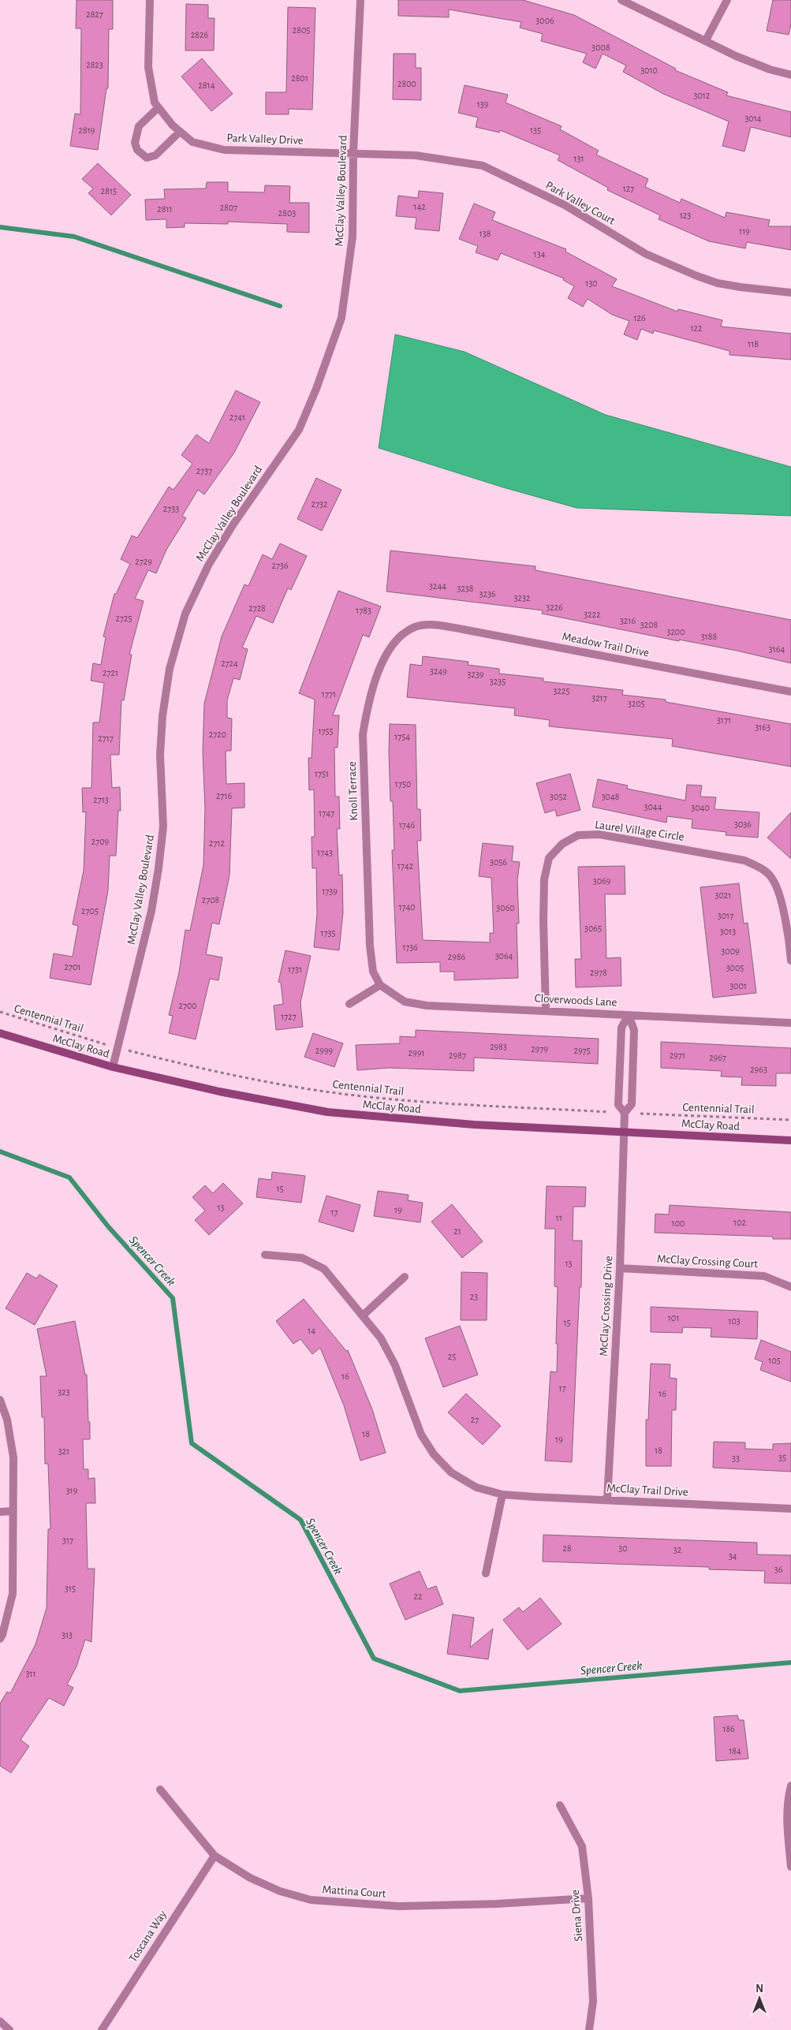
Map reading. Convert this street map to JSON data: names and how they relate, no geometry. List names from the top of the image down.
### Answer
{
  "streets": {
    "main road": ["McClay Road"],
    "street": [
      "Park Valley Drive",
      "McClay Valley Boulevard",
      "Park Valley Court",
      "Meadow Trail Drive",
      "Knoll Terrace",
      "Laurel Village Circle",
      "Cloverwoods Lane",
      "McClay Crossing Court",
      "McClay Crossing Drive",
      "McClay Trail Drive",
      "Mattina Court",
      "Siena Drive",
      "Toscana Way"
    ],
    "path": ["Centennial Trail"]
  },
  "crossings": [
    ["Park Valley Drive", "McClay Valley Boulevard"],
    ["Park Valley Drive", "Park Valley Court"],
    ["McClay Valley Boulevard", "Park Valley Court"],
    ["McClay Valley Boulevard", "McClay Road"],
    ["Meadow Trail Drive", "Knoll Terrace"],
    ["Knoll Terrace", "Cloverwoods Lane"],
    ["Laurel Village Circle", "Cloverwoods Lane"],
    ["Cloverwoods Lane", "McClay Crossing Drive"],
    ["McClay Road", "McClay Crossing Drive"],
    ["McClay Crossing Court", "McClay Crossing Drive"],
    ["McClay Crossing Drive", "McClay Trail Drive"],
    ["Mattina Court", "Siena Drive"],
    ["Mattina Court", "Toscana Way"]
  ],
  "water": ["Spencer Creek"],
  "house_numbers": [
    "2827",
    "3006",
    "2805",
    "2826",
    "3008",
    "2823",
    "3010",
    "2801",
    "2800",
    "2814",
    "3012",
    "139",
    "3014",
    "2819",
    "135",
    "131",
    "127",
    "2815",
    "142",
    "2807",
    "2811",
    "2803",
    "123",
    "119",
    "138",
    "134",
    "130",
    "126",
    "122",
    "118",
    "2741",
    "2737",
    "2732",
    "2733",
    "2729",
    "2736",
    "3244",
    "3238",
    "3236",
    "3232",
    "3226",
    "2728",
    "1783",
    "3222",
    "2725",
    "3216",
    "3208",
    "3200",
    "3188",
    "3164",
    "2724",
    "3249",
    "2721",
    "3239",
    "3235",
    "3225",
    "1771",
    "3217",
    "3205",
    "3171",
    "3163",
    "1755",
    "2720",
    "1754",
    "2717",
    "1751",
    "1750",
    "2716",
    "3052",
    "3048",
    "2713",
    "3044",
    "3040",
    "1747",
    "3036",
    "1746",
    "2709",
    "2712",
    "1743",
    "3056",
    "1742",
    "3069",
    "1739",
    "3021",
    "2708",
    "1740",
    "3060",
    "2705",
    "3017",
    "3065",
    "3013",
    "1735",
    "1736",
    "3009",
    "3064",
    "2986",
    "2701",
    "3005",
    "1731",
    "2978",
    "3001",
    "2700",
    "1727",
    "2983",
    "2979",
    "2999",
    "2975",
    "2991",
    "2987",
    "2971",
    "2967",
    "2963",
    "15",
    "13",
    "19",
    "17",
    "11",
    "102",
    "100",
    "21",
    "13",
    "23",
    "101",
    "103",
    "15",
    "14",
    "25",
    "105",
    "16",
    "17",
    "323",
    "16",
    "27",
    "18",
    "19",
    "18",
    "321",
    "35",
    "33",
    "319",
    "317",
    "28",
    "30",
    "32",
    "34",
    "36",
    "315",
    "22",
    "313",
    "311",
    "186",
    "184"
  ],
  "north": "top"
}
